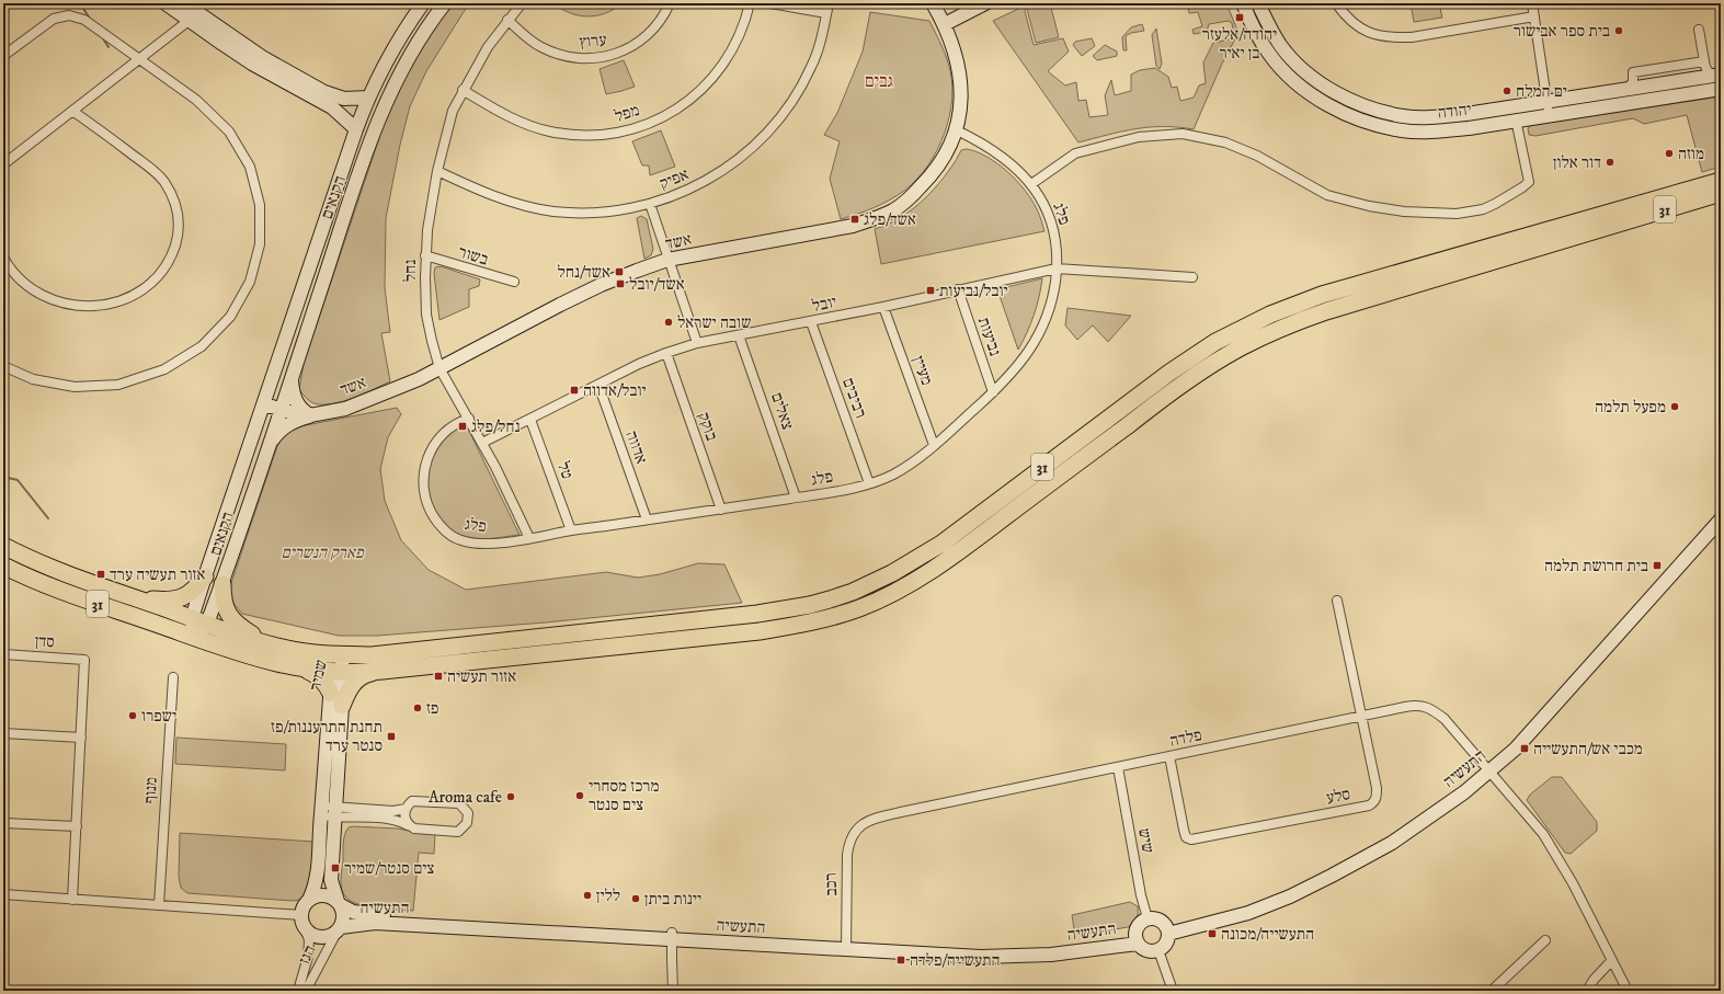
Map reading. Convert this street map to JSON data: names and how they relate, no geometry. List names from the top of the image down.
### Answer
{
  "streets": {
    "highway": ["31"],
    "street": [
      "ערוץ",
      "יהודה",
      "מפל",
      "אפיק",
      "הקנאים",
      "פלג",
      "אשד",
      "בשור",
      "נחל",
      "יובל",
      "נביעות",
      "מעיין",
      "רביבים",
      "צאלים",
      "בוקק",
      "אדווה",
      "טל",
      "סדן",
      "שמיר",
      "פלדה",
      "התעשיה",
      "מנוף",
      "סלע",
      "שיש",
      "רכב",
      "הגז"
    ]
  },
  "crossings": [
    ["ערוץ", "נחל"],
    ["מפל", "נחל"],
    ["אפיק", "נחל"],
    ["הקנאים", "31"],
    ["הקנאים", "אשד"],
    ["31", "שמיר"],
    ["פלג", "אשד"],
    ["פלג", "נחל"],
    ["פלג", "יובל"],
    ["פלג", "נביעות"],
    ["פלג", "מעיין"],
    ["פלג", "רביבים"],
    ["פלג", "צאלים"],
    ["פלג", "בוקק"],
    ["פלג", "אדווה"],
    ["פלג", "טל"],
    ["אשד", "נחל"],
    ["בשור", "נחל"],
    ["נחל", "יובל"],
    ["יובל", "נביעות"],
    ["יובל", "מעיין"],
    ["יובל", "רביבים"],
    ["יובל", "צאלים"],
    ["יובל", "בוקק"],
    ["יובל", "אדווה"],
    ["יובל", "טל"],
    ["שמיר", "התעשיה"],
    ["שמיר", "הגז"],
    ["פלדה", "התעשיה"],
    ["פלדה", "סלע"],
    ["פלדה", "שיש"],
    ["פלדה", "רכב"],
    ["התעשיה", "שיש"],
    ["התעשיה", "רכב"],
    ["התעשיה", "הגז"]
  ],
  "districts": ["גבים"],
  "parks": ["פארק הנשרים"],
  "places": {
    "transit": [
      "יהודה/אלעזר בן יאיר",
      "אשד/פלג",
      "אשד/נחל",
      "אשד/יובל",
      "יובל/נביעות",
      "יובל/אדווה",
      "נחל/פלג",
      "בית חרושת תלמה",
      "אזור תעשיה ערד",
      "אזור תעשיה",
      "תחנת התרעננות/פז סנטר ערד",
      "מכבי אש/התעשייה",
      "צים סנטר/שמיר",
      "התעשייה/מכונה",
      "התעשייה/פלדה"
    ],
    "other": [
      "בית ספר אבישור",
      "ים המלח",
      "מוזה",
      "דור אלון",
      "שובה ישראל",
      "מפעל תלמה",
      "פז",
      "ישפרו",
      "מרכז מסחרי צים סנטר",
      "Aroma cafe",
      "ללין",
      "יינות ביתן"
    ]
  }
}
